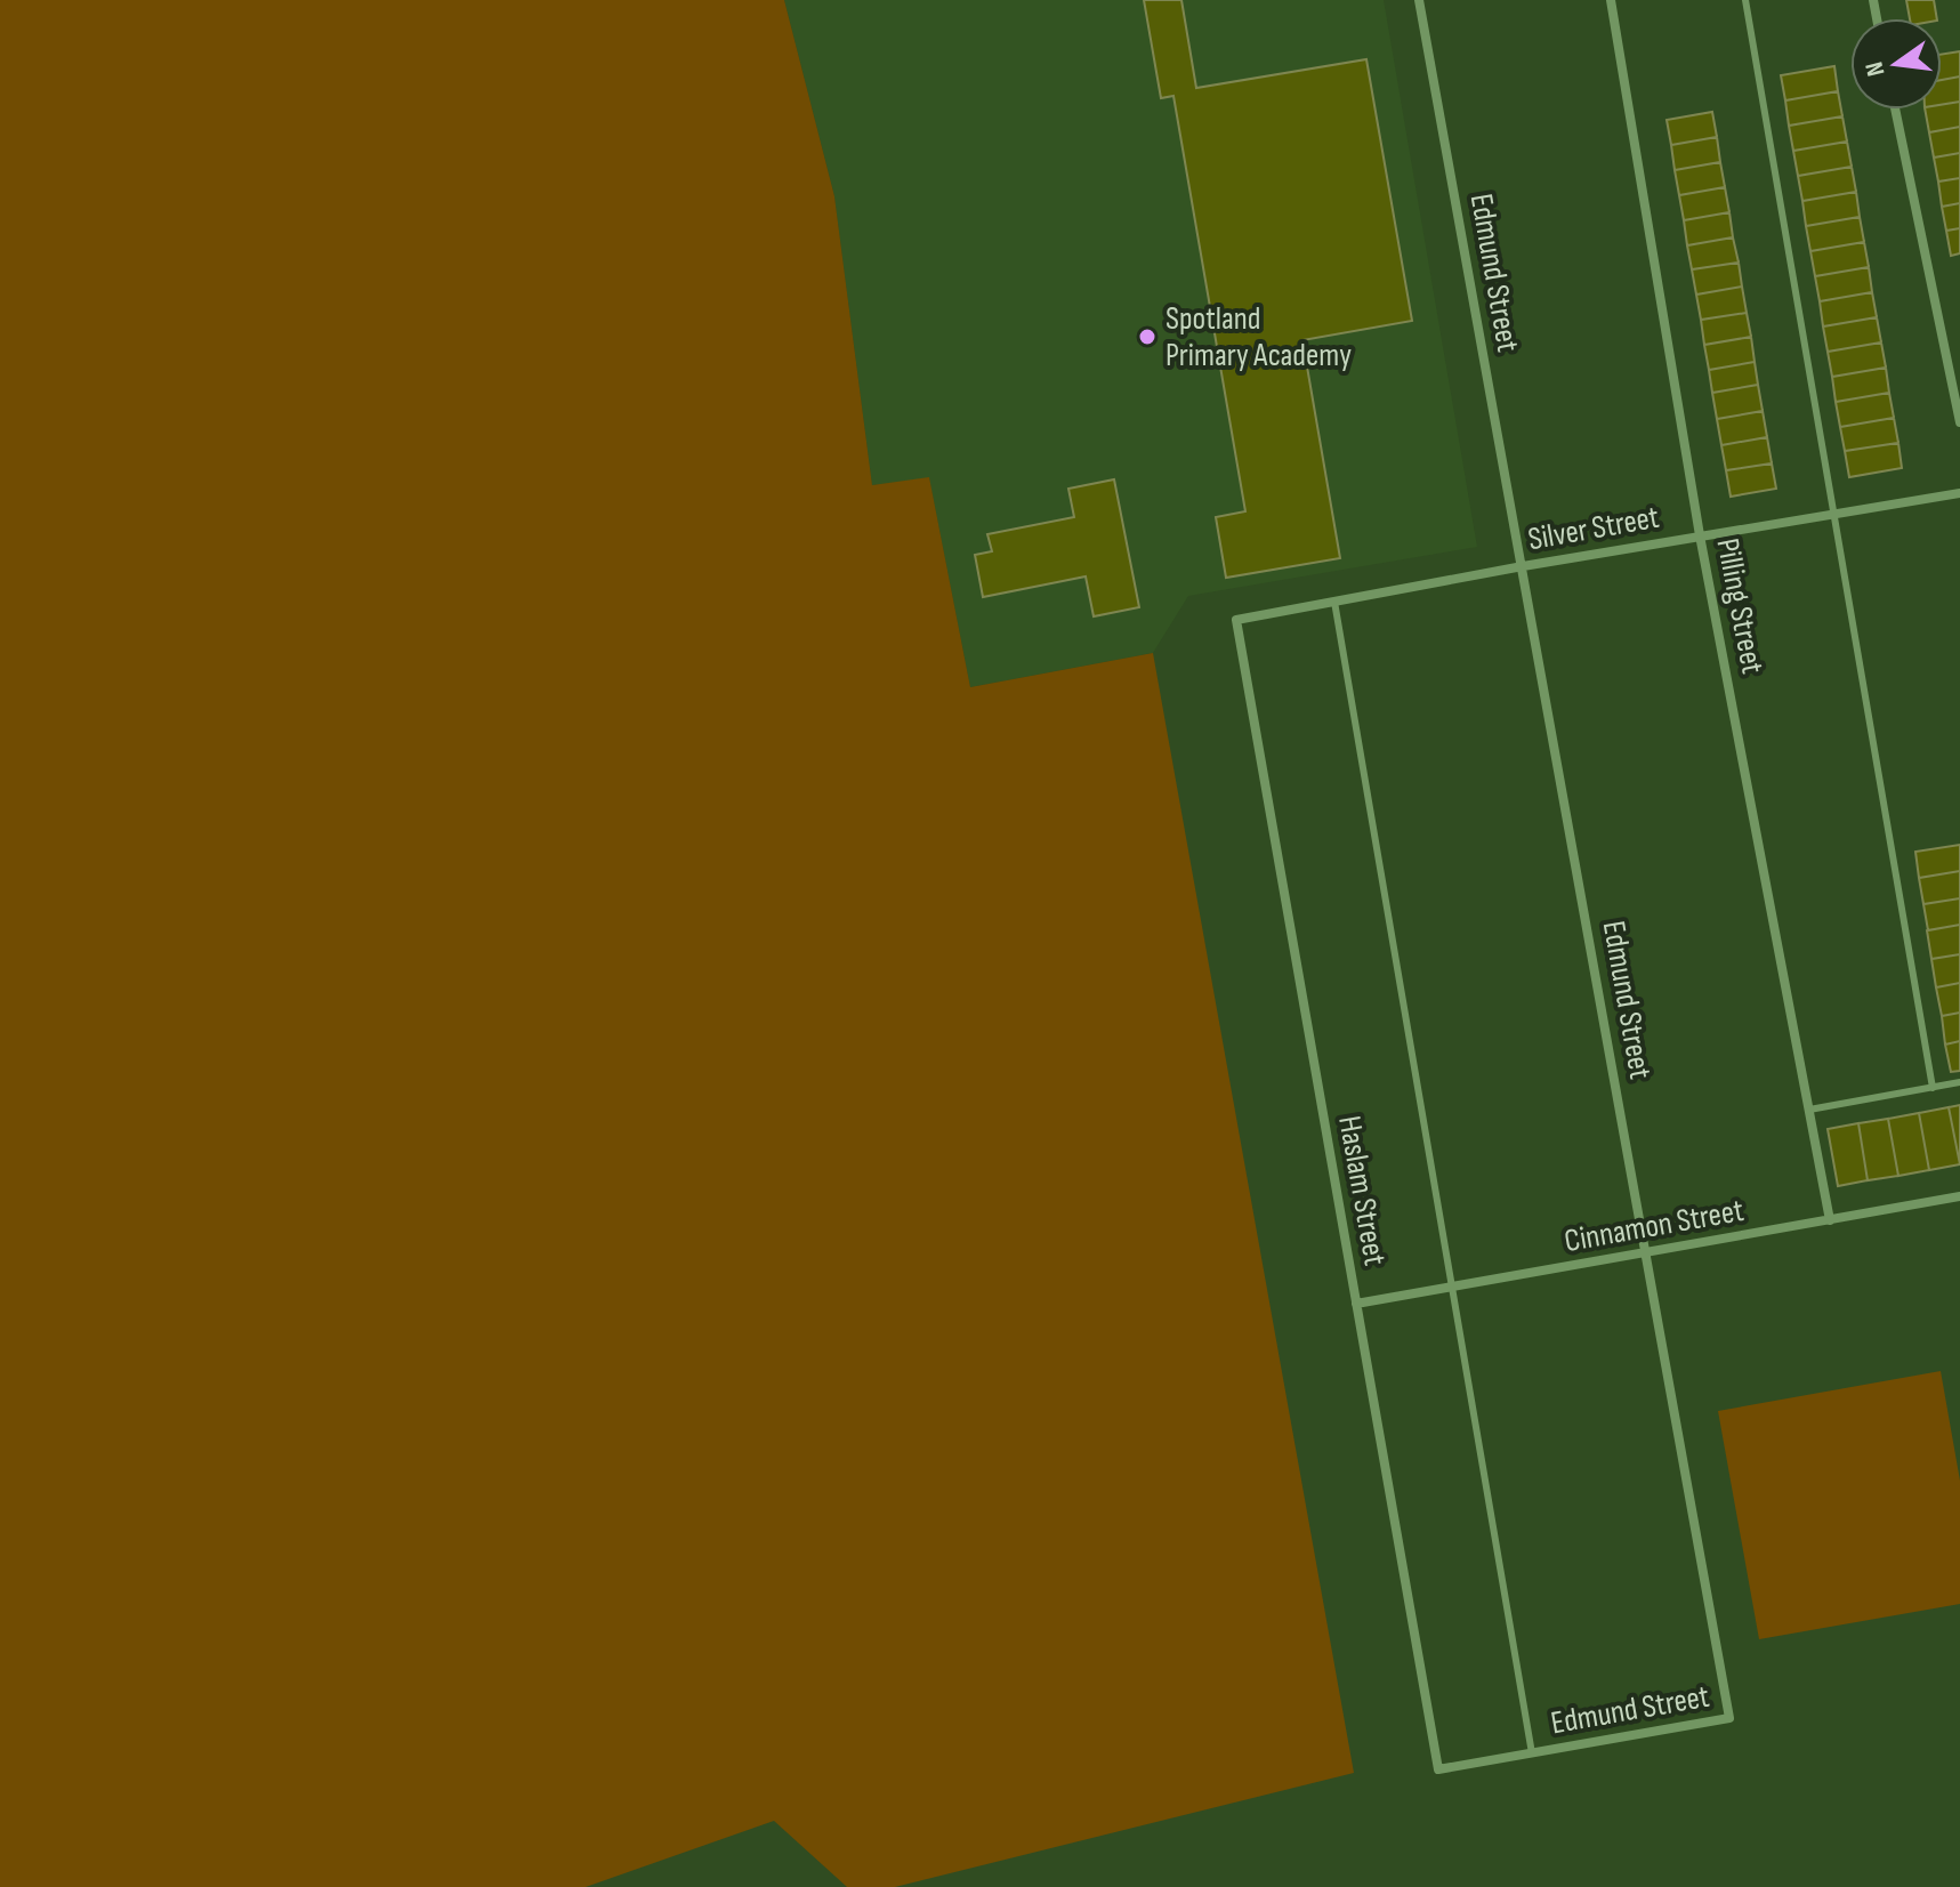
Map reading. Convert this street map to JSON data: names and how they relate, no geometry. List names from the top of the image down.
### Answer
{
  "streets": {
    "street": [
      "Edmund Street",
      "Silver Street",
      "Pilling Street",
      "Haslam Street",
      "Cinnamon Street"
    ]
  },
  "crossings": [
    ["Edmund Street", "Silver Street"],
    ["Edmund Street", "Haslam Street"],
    ["Edmund Street", "Cinnamon Street"],
    ["Silver Street", "Pilling Street"],
    ["Silver Street", "Haslam Street"],
    ["Pilling Street", "Cinnamon Street"],
    ["Haslam Street", "Cinnamon Street"]
  ],
  "places": ["Spotland Primary Academy"],
  "north": "left"
}
